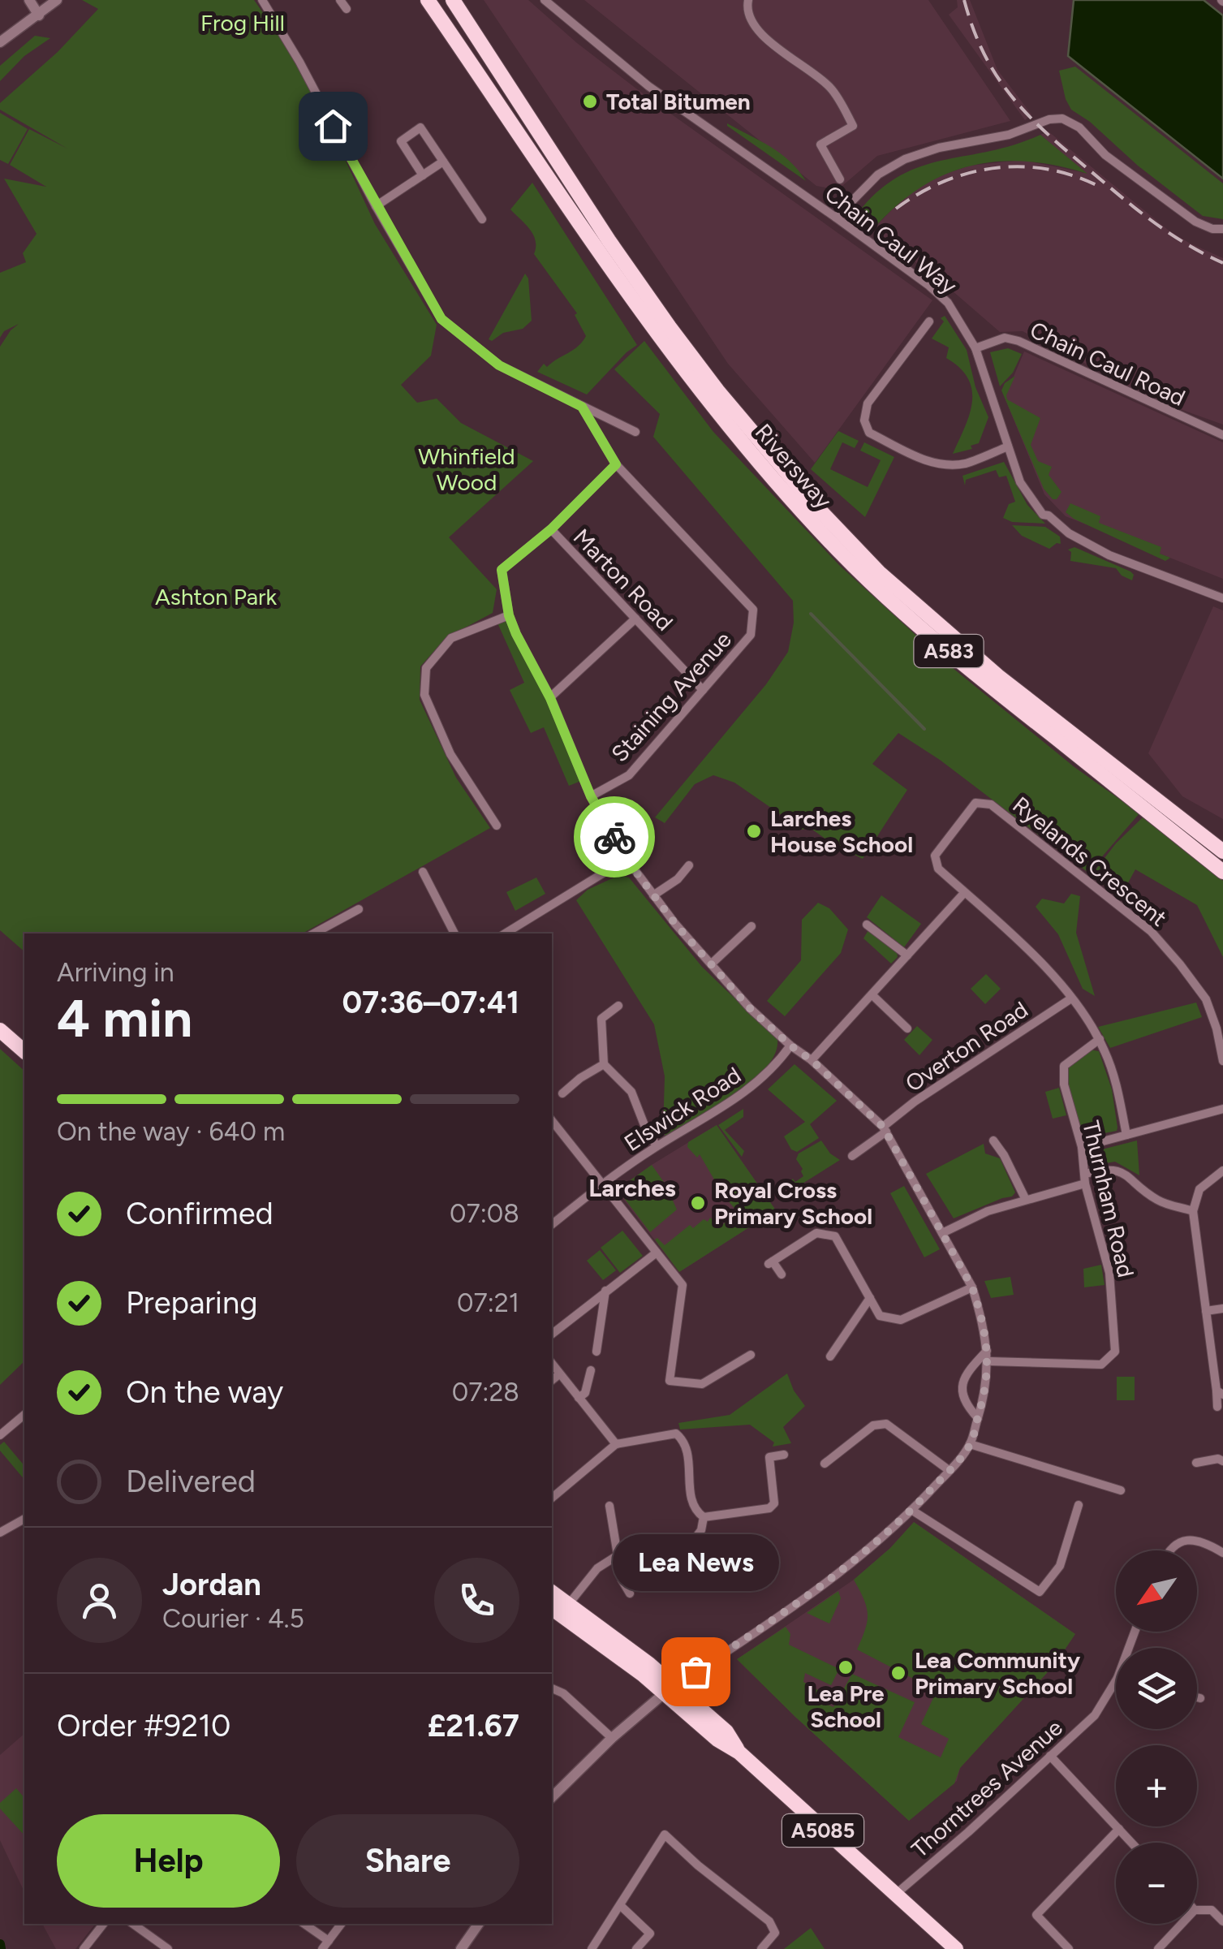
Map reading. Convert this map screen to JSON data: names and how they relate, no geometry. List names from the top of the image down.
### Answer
{
  "streets": {
    "highway": ["Riversway", "A583", "A5085"],
    "street": [
      "Chain Caul Way",
      "Chain Caul Road",
      "Marton Road",
      "Staining Avenue",
      "Ryelands Crescent",
      "Overton Road",
      "Elswick Road",
      "Thurnham Road",
      "Thorntrees Avenue"
    ]
  },
  "crossings": [
    ["Chain Caul Way", "Chain Caul Road"],
    ["Marton Road", "Staining Avenue"],
    ["Thorntrees Avenue", "A5085"]
  ],
  "districts": ["Larches"],
  "parks": ["Frog Hill", "Whinfield Wood", "Ashton Park"],
  "places": [
    "Total Bitumen",
    "Larches House School",
    "Royal Cross Primary School",
    "Lea Pre School",
    "Lea News",
    "Lea Community Primary School"
  ],
  "north": "bottom left",
  "page": {
    "heading": ["4 min", "Arriving in", "07:36–07:41"],
    "panel": [
      "Jordan",
      "Courier · 4.5",
      "Order #9210",
      "£21.67"
    ],
    "bar": "On the way · 640 m",
    "list": [
      ["Confirmed", "07:08"],
      ["Preparing", "07:21"],
      ["On the way", "07:28"],
      "Delivered"
    ],
    "bubble": "Lea News",
    "map_buttons": ["+", "−"],
    "buttons": ["Help", "Share"]
  }
}
